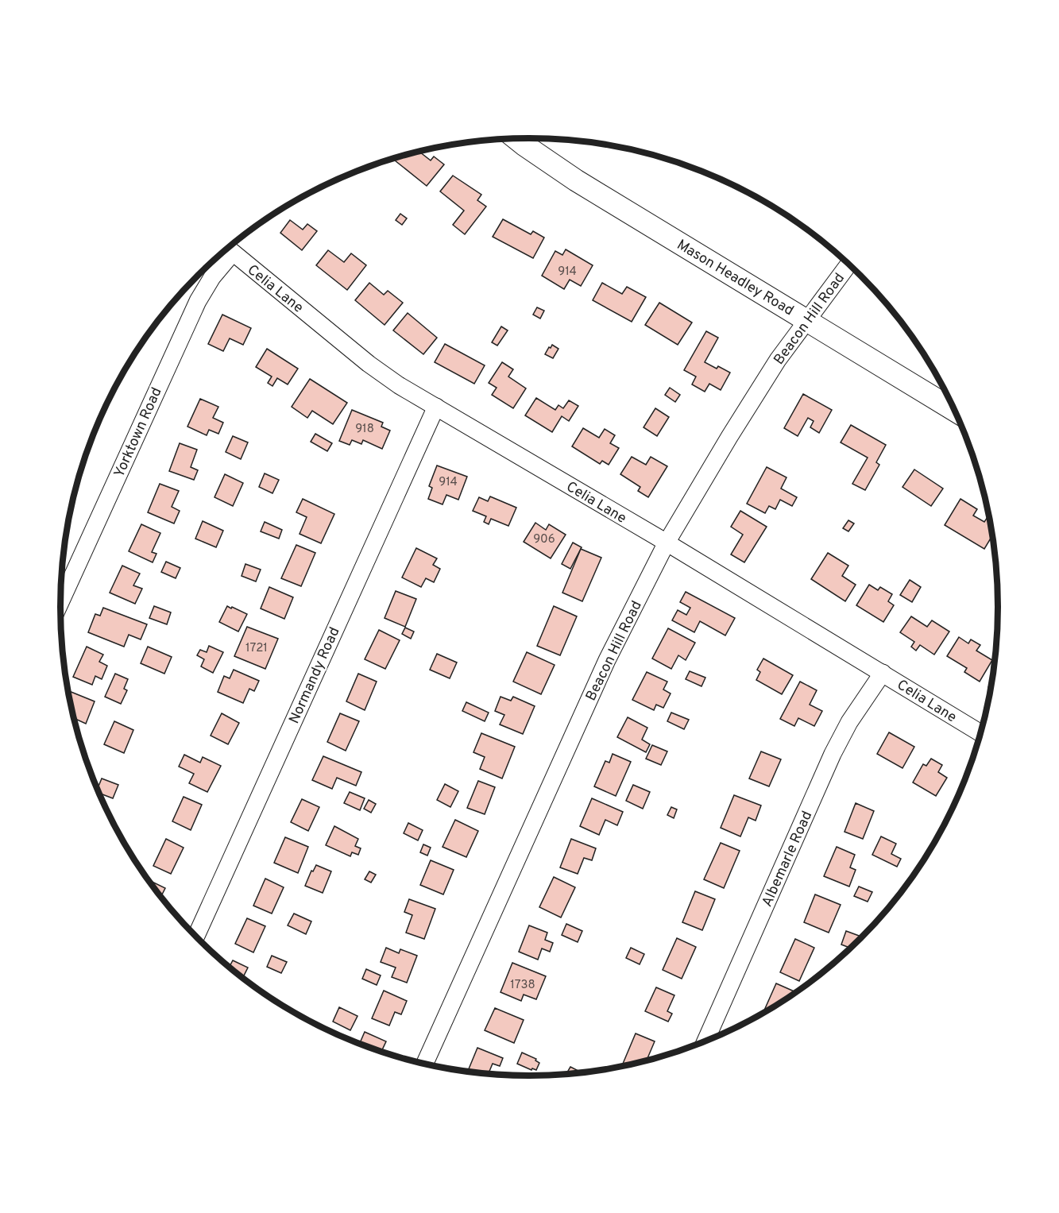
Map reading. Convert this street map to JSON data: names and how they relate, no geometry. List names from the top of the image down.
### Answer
{
  "streets": {
    "main road": ["Mason Headley Road"],
    "street": [
      "Celia Lane",
      "Beacon Hill Road",
      "Yorktown Road",
      "Normandy Road",
      "Albemarle Road"
    ]
  },
  "crossings": [
    ["Mason Headley Road", "Beacon Hill Road"],
    ["Celia Lane", "Beacon Hill Road"],
    ["Celia Lane", "Yorktown Road"],
    ["Celia Lane", "Normandy Road"],
    ["Celia Lane", "Albemarle Road"]
  ],
  "house_numbers": [
    "914",
    "918",
    "914",
    "906",
    "1721",
    "1738"
  ]
}
